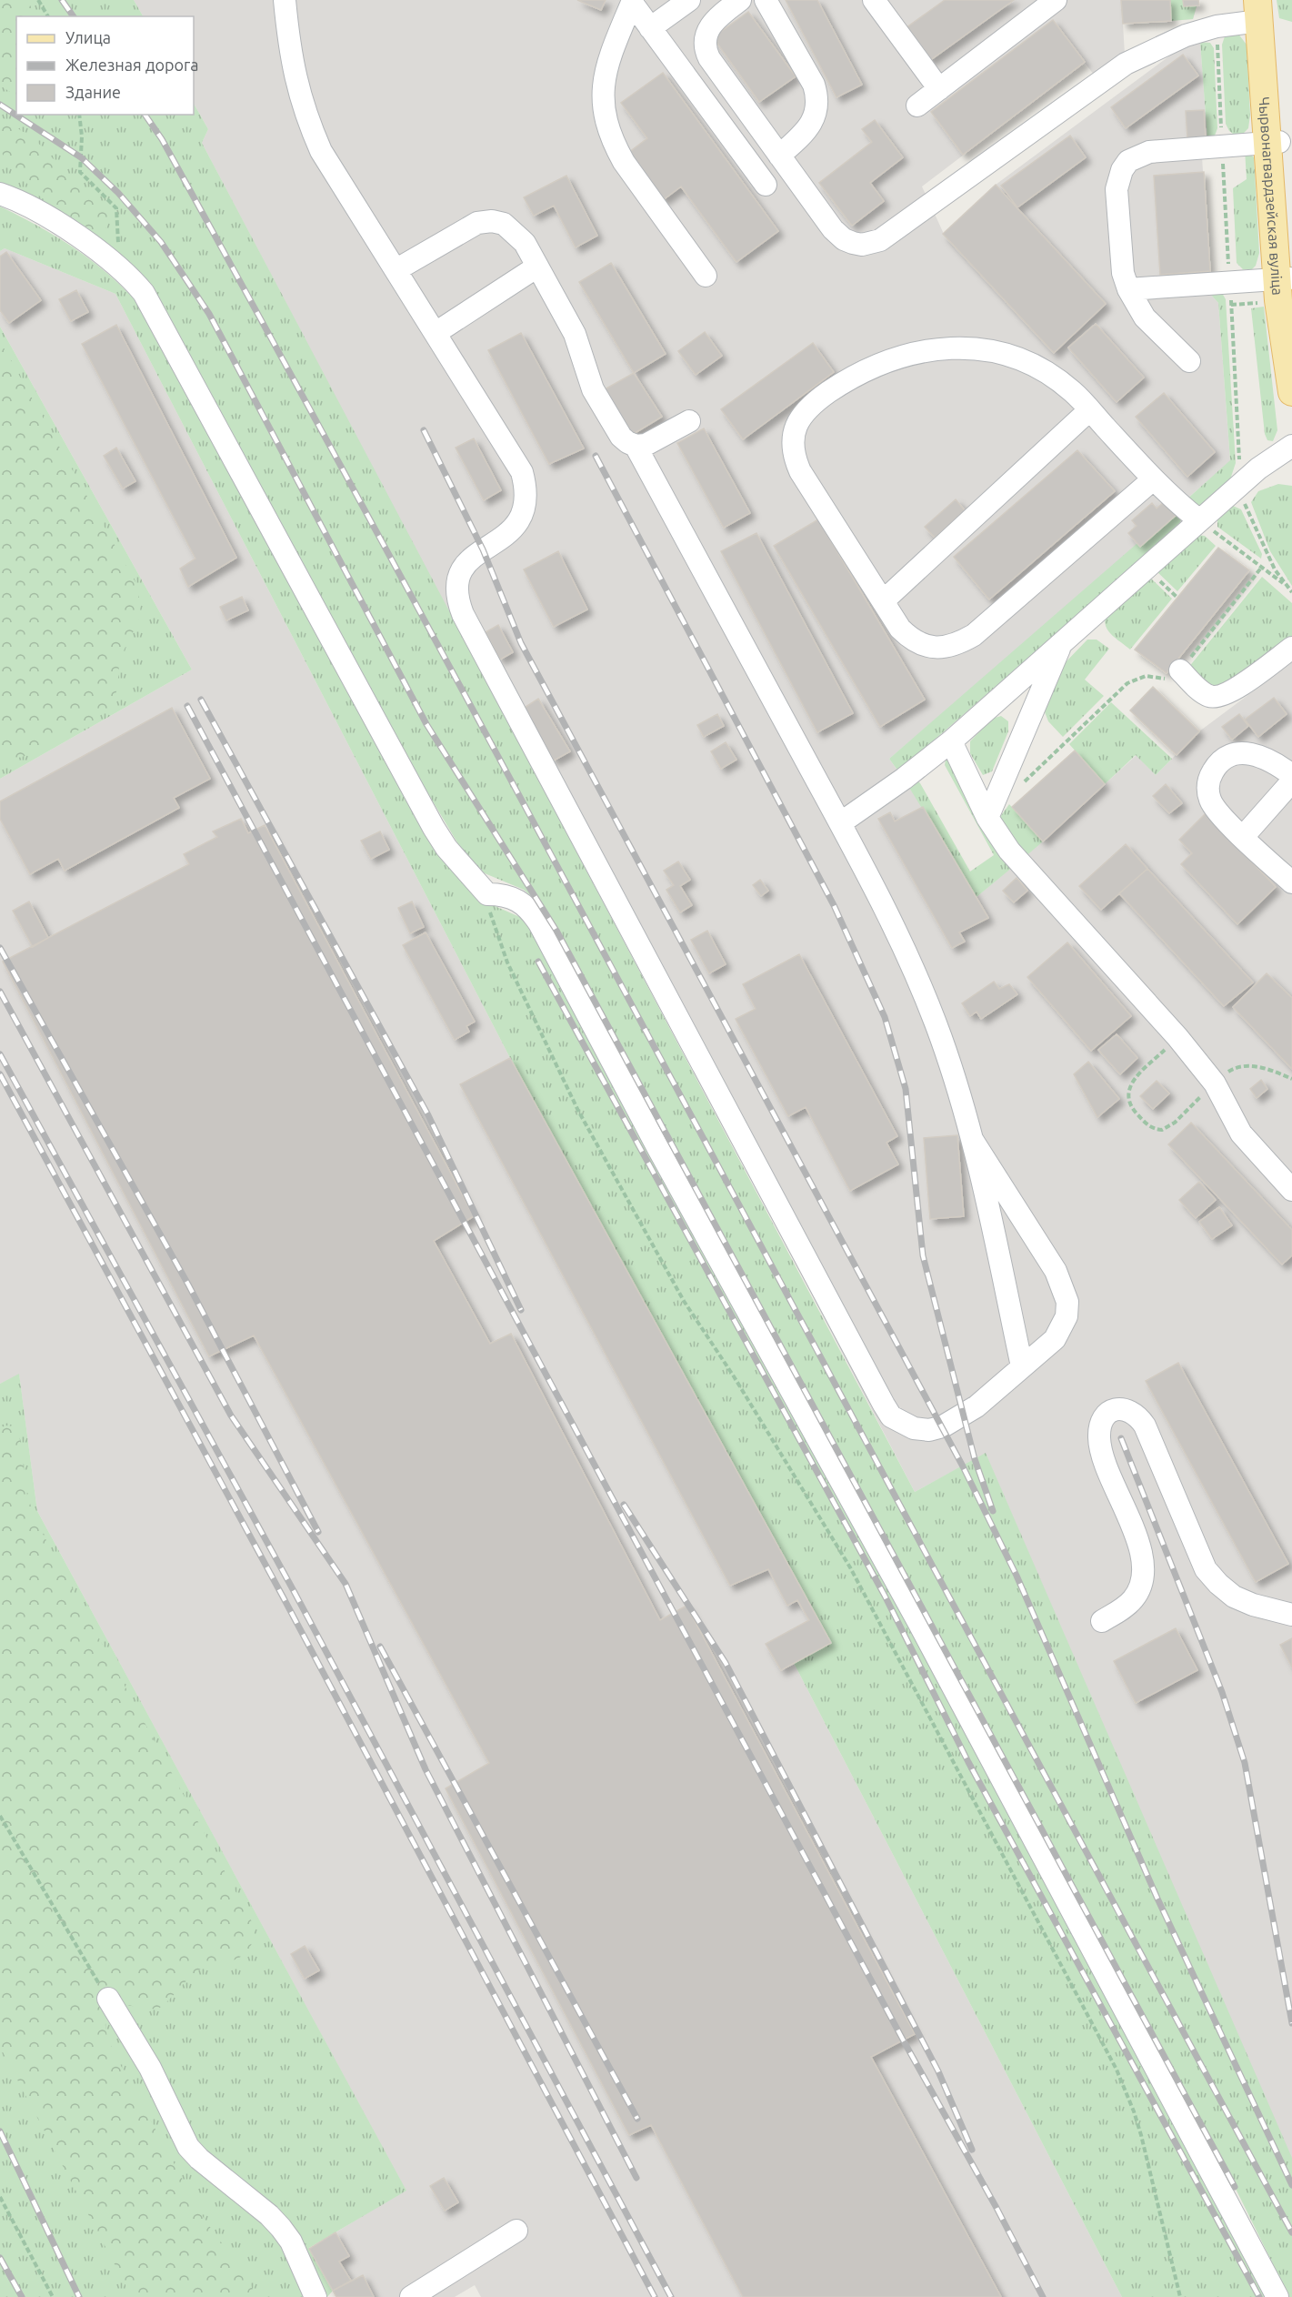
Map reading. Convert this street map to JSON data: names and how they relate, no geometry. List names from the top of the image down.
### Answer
{
  "streets": {
    "main road": ["Чырвонагвардзейская вуліца"]
  },
  "legend": ["Улица", "Железная дорога", "Здание"]
}
